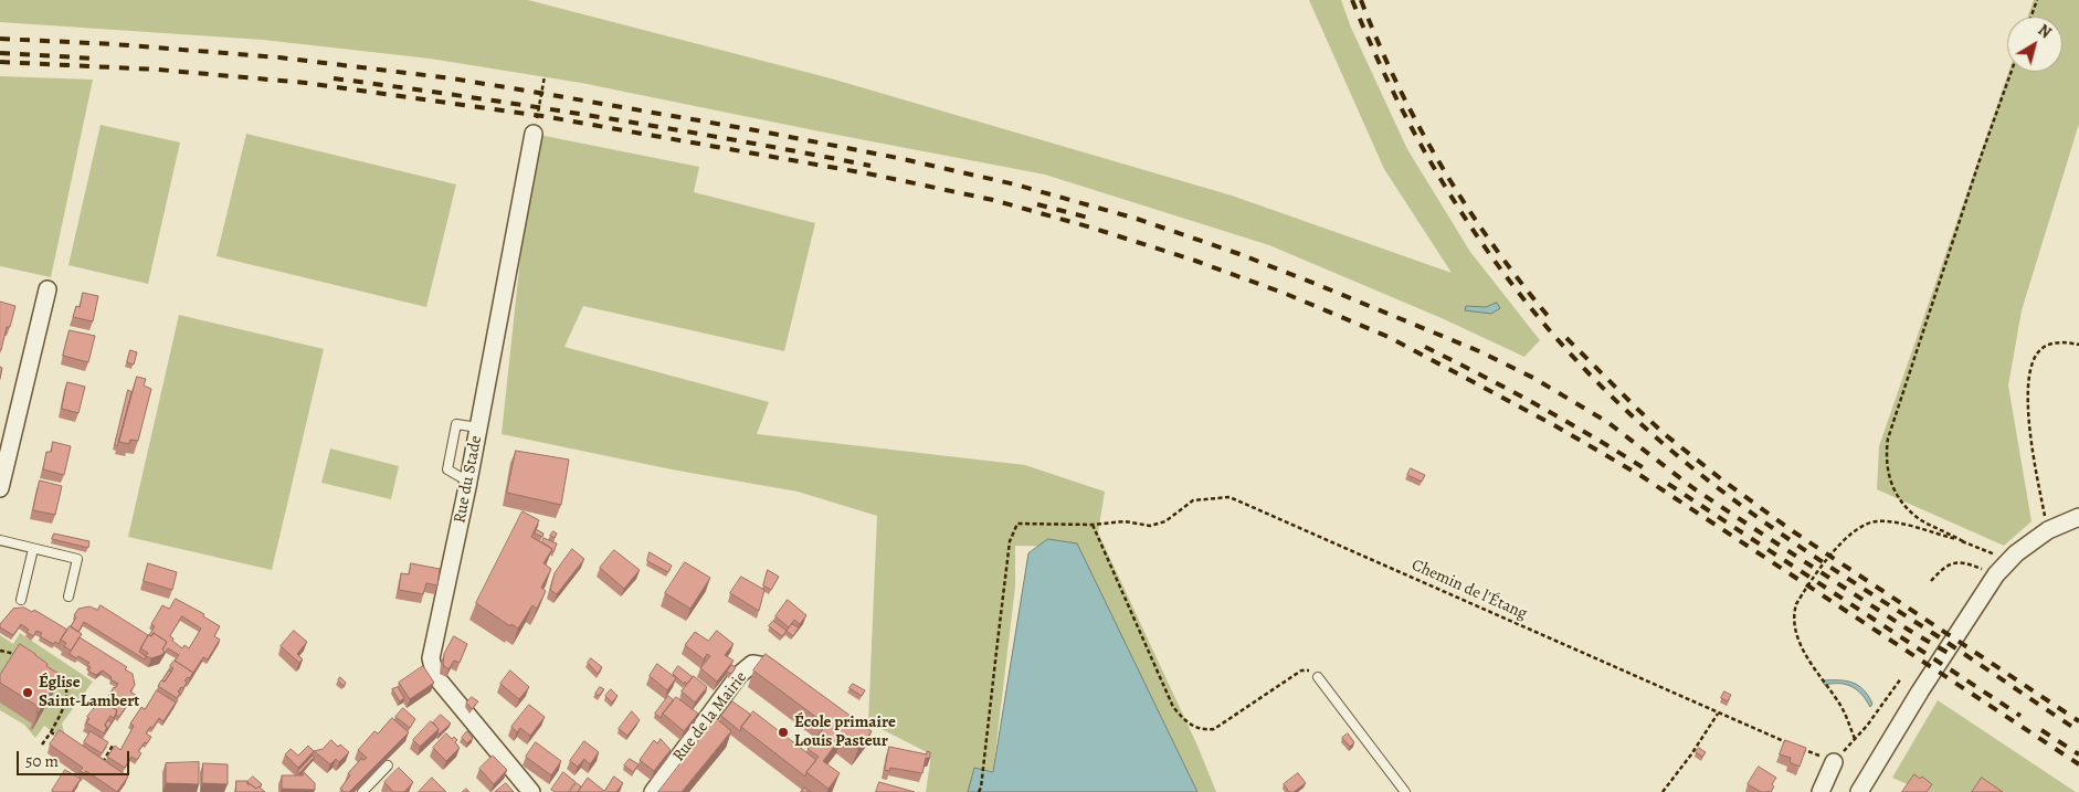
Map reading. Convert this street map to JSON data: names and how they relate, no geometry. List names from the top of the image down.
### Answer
{
  "streets": {
    "street": ["Rue du Stade", "Rue de la Mairie"],
    "path": ["Chemin de l'Étang"]
  },
  "places": ["Église Saint-Lambert", "École primaire Louis Pasteur"],
  "scale_bar": "50 m",
  "north": "top right"
}
